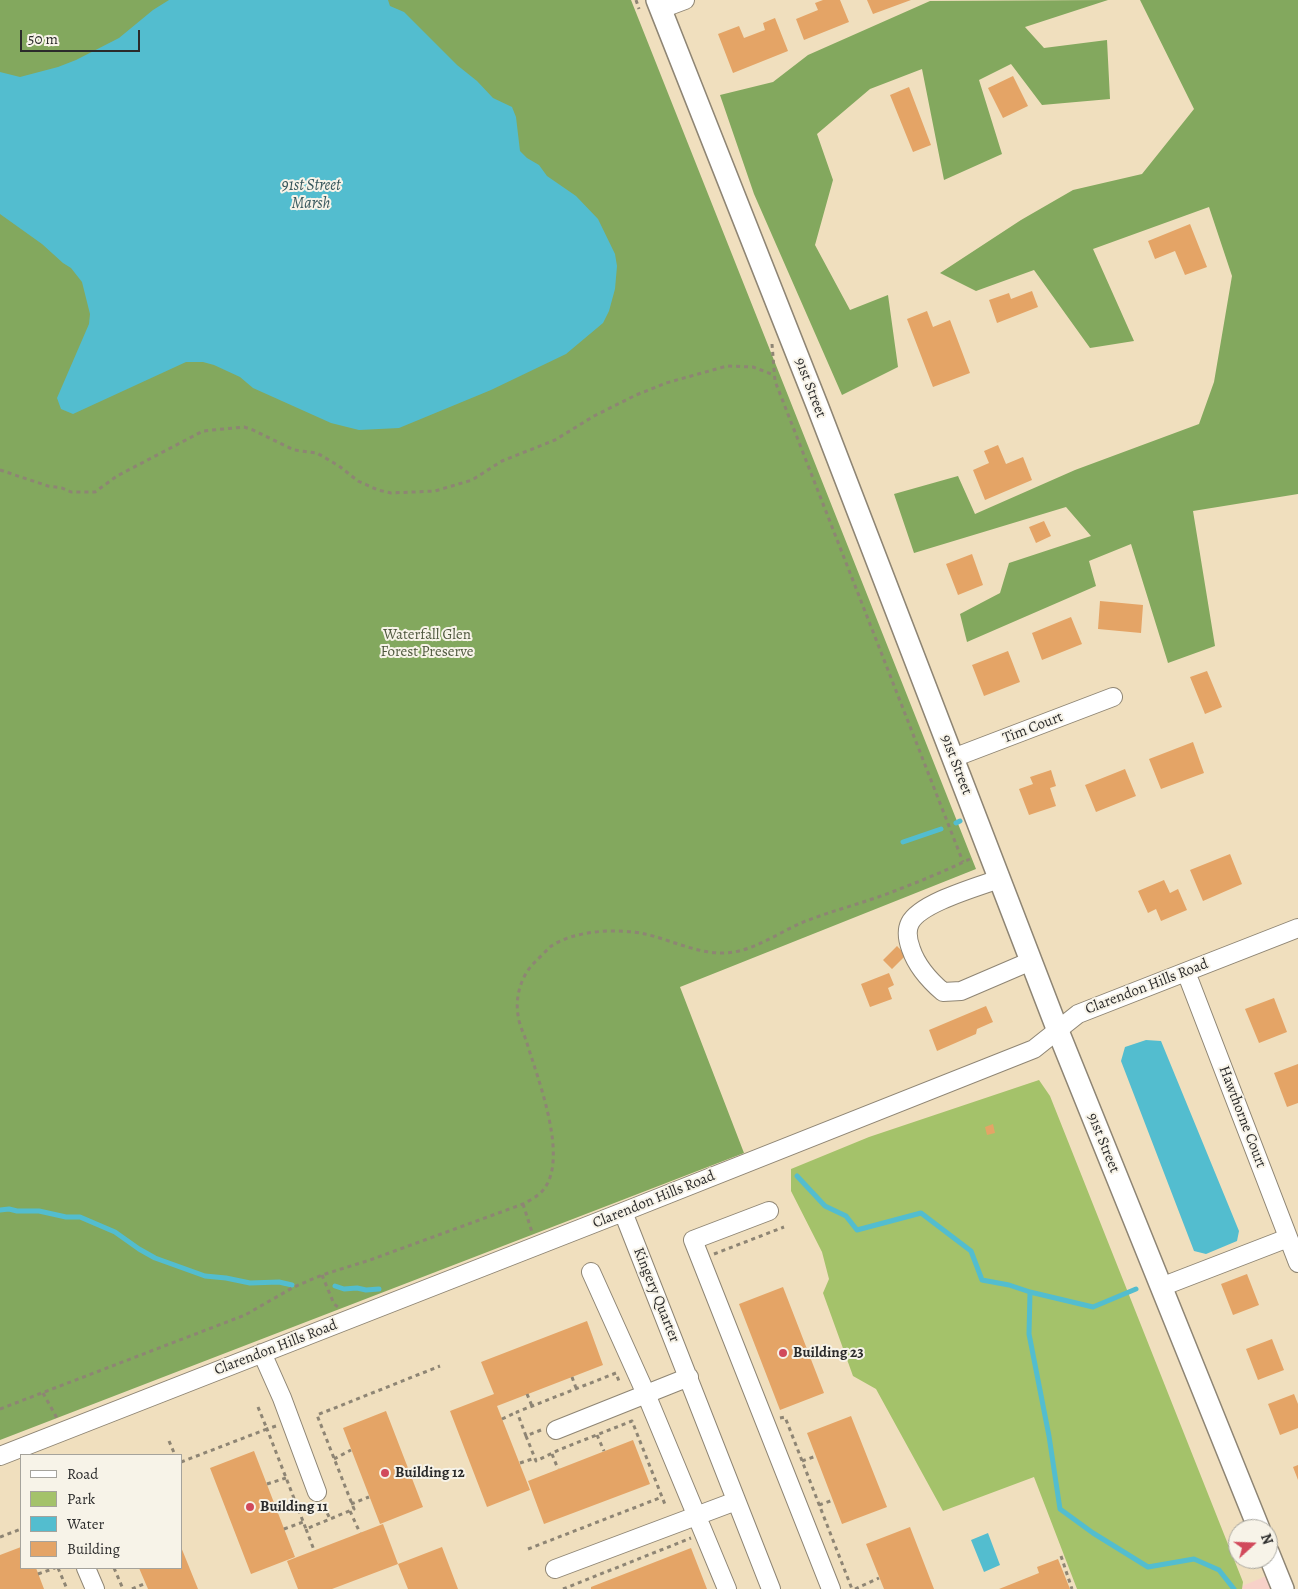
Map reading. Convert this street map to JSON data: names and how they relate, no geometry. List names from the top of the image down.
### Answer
{
  "streets": {
    "main road": ["91st Street"],
    "street": [
      "Tim Court",
      "Clarendon Hills Road",
      "Hawthorne Court",
      "Kingery Quarter"
    ]
  },
  "crossings": [
    ["91st Street", "Tim Court"],
    ["91st Street", "Clarendon Hills Road"],
    ["Clarendon Hills Road", "Hawthorne Court"],
    ["Clarendon Hills Road", "Kingery Quarter"]
  ],
  "water": ["91st Street Marsh"],
  "parks": ["Waterfall Glen Forest Preserve"],
  "places": ["Building 23", "Building 12", "Building 11"],
  "legend": [
    "Road",
    "Park",
    "Water",
    "Building"
  ],
  "scale_bar": "50 m",
  "north": "right"
}
